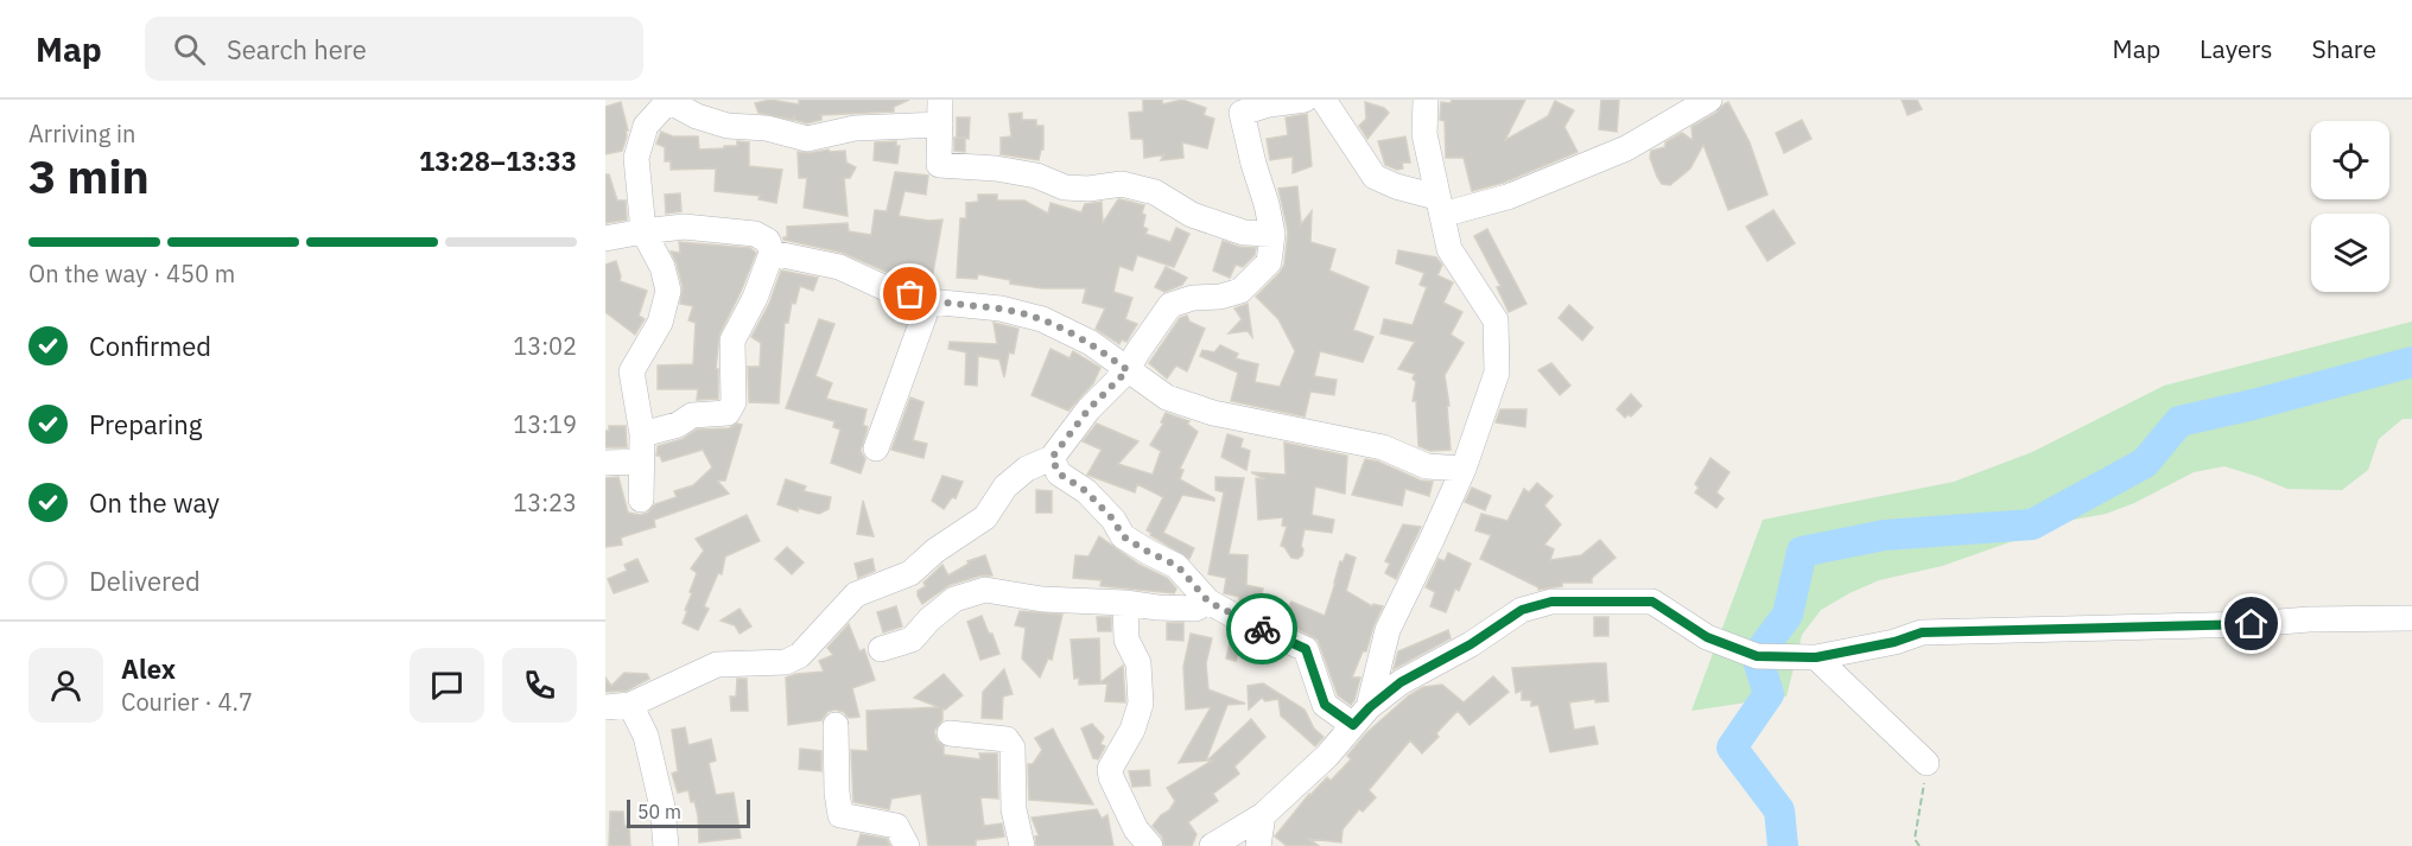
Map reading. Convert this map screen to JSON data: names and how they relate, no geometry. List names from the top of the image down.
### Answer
{
  "scale_bar": "50 m",
  "page": {
    "header": "Map",
    "search": "Search here",
    "nav": ["Map", "Layers", "Share"],
    "heading": ["3 min", "Arriving in", "13:28–13:33"],
    "panel": ["Alex", "Courier · 4.7"],
    "bar": "On the way · 450 m",
    "list": [
      ["Confirmed", "13:02"],
      ["Preparing", "13:19"],
      ["On the way", "13:23"],
      "Delivered"
    ],
    "scale": "50 m"
  }
}
